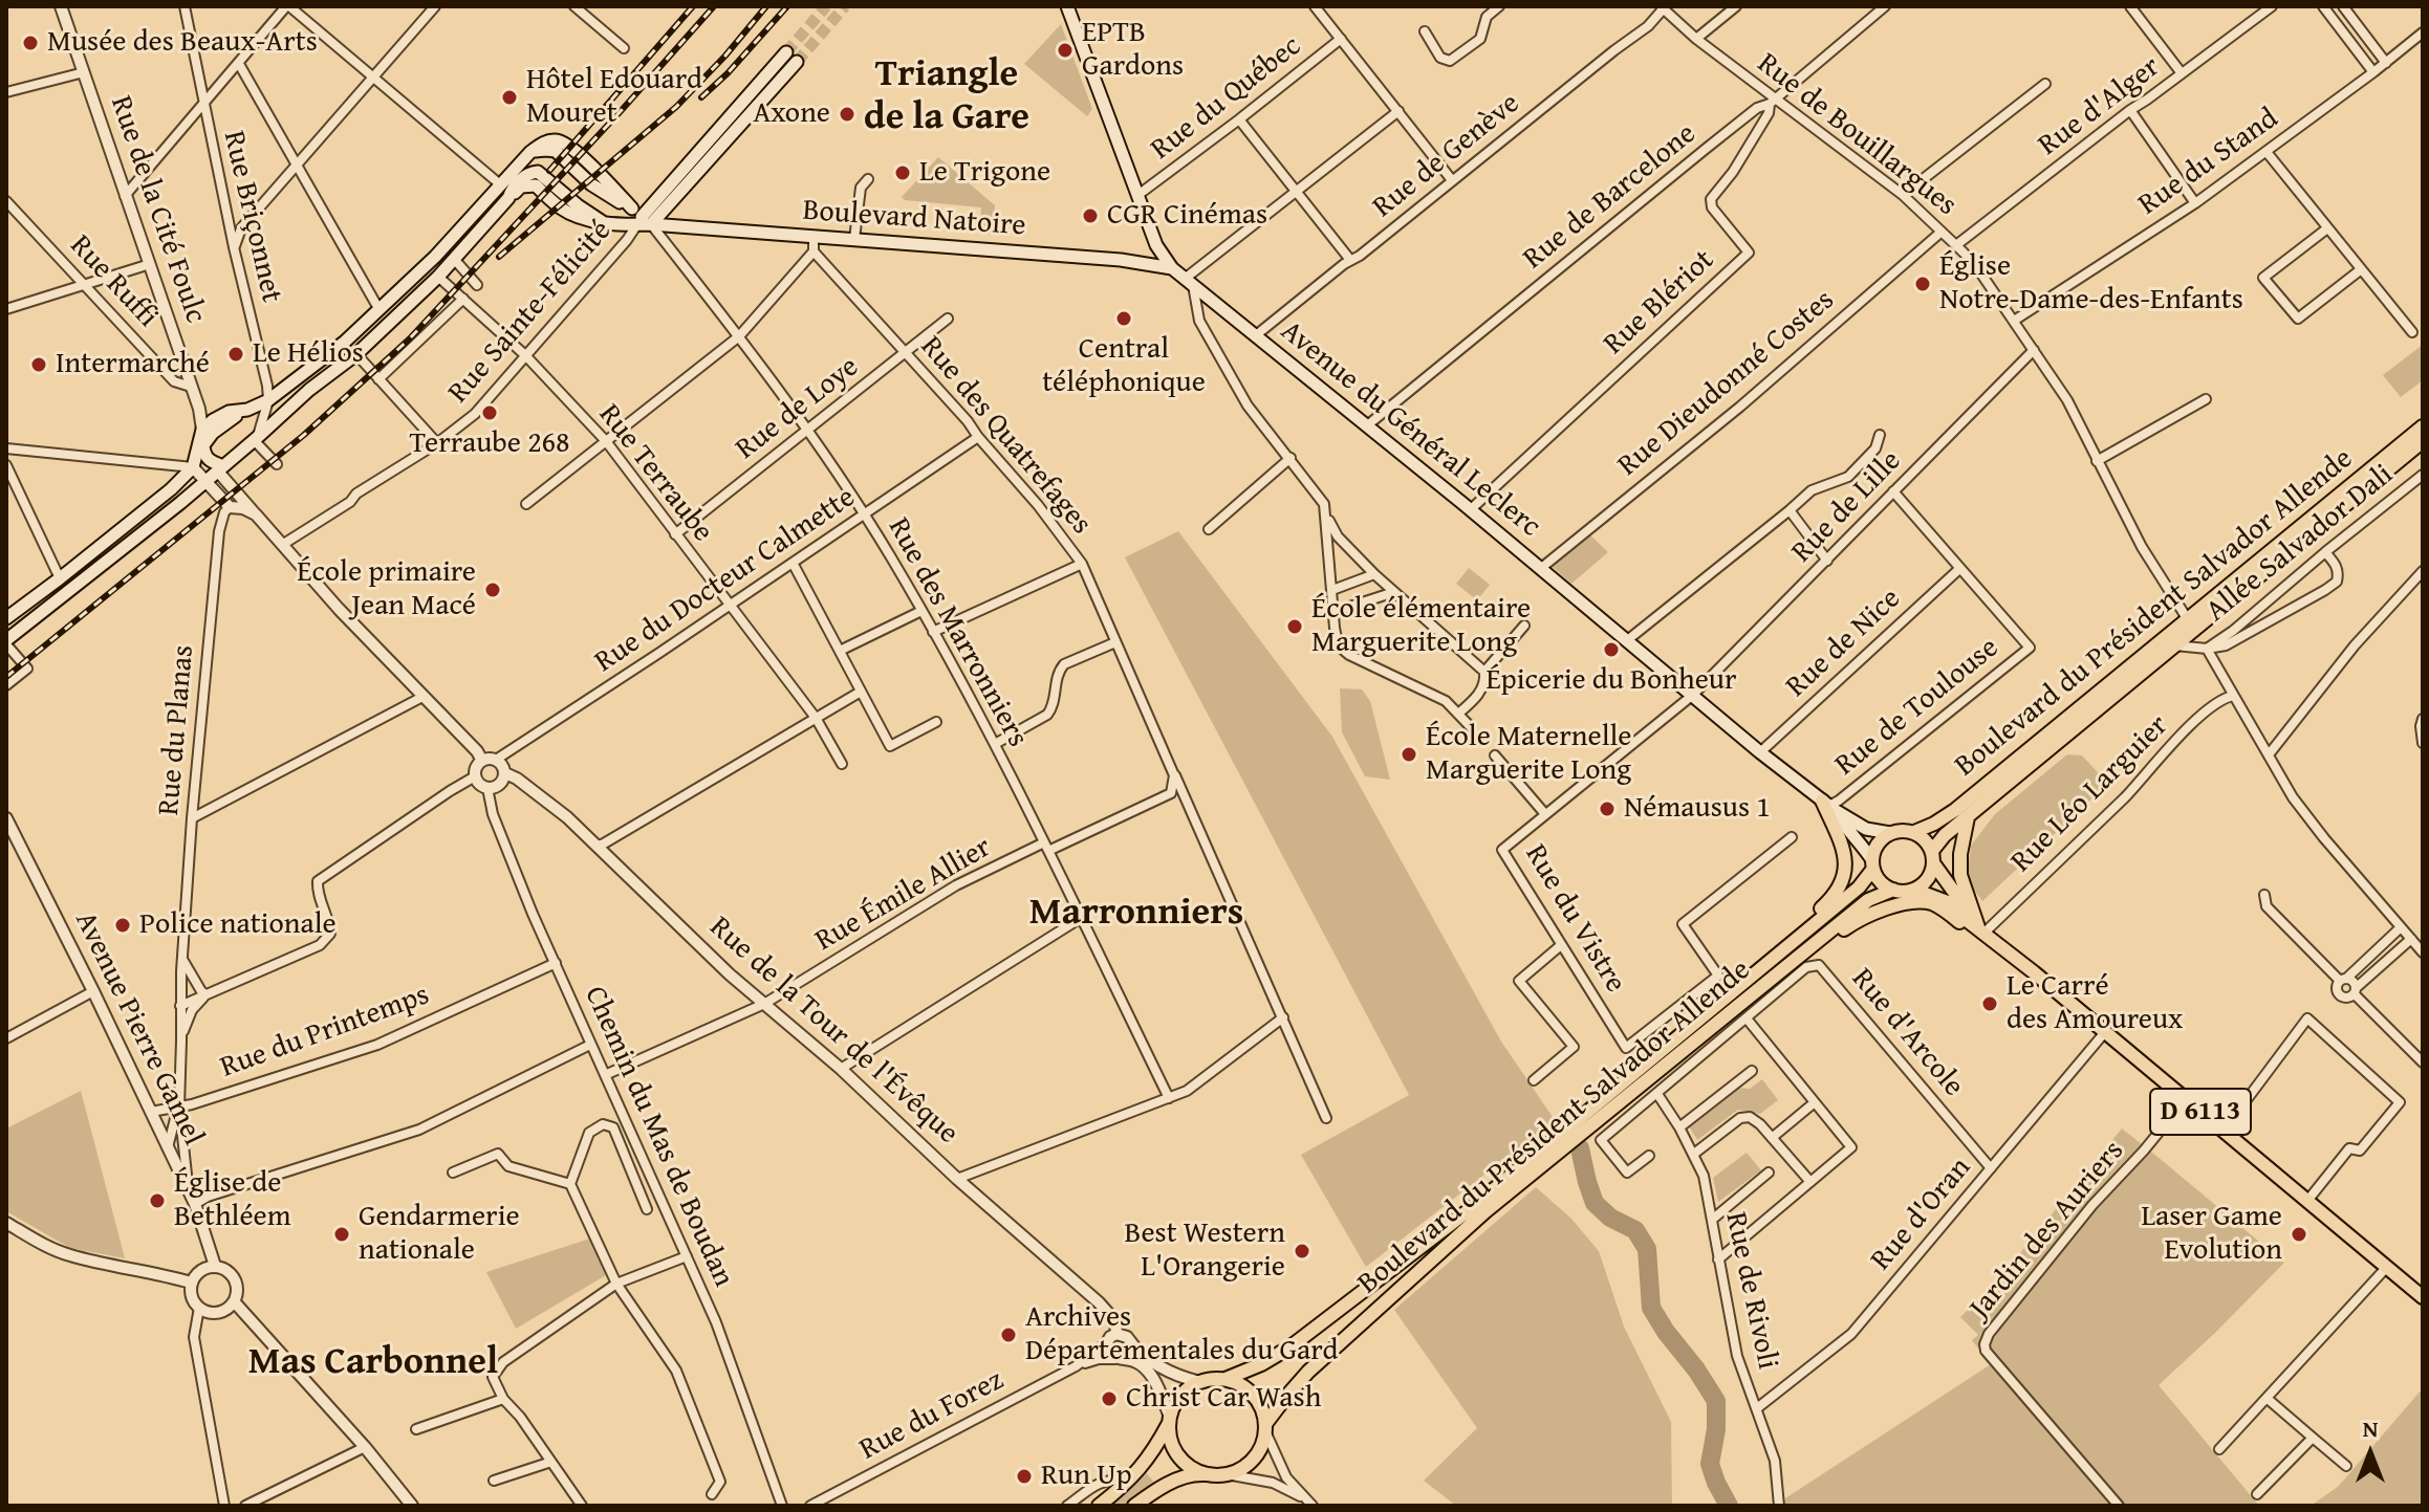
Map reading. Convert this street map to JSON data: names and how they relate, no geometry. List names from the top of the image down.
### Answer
{
  "streets": {
    "main road": [
      "Boulevard Natoire",
      "Avenue du Général Leclerc",
      "Boulevard du Président Salvador Allende",
      "D 6113"
    ],
    "street": [
      "Rue du Québec",
      "Rue d'Alger",
      "Rue de Bouillargues",
      "Rue de Genève",
      "Rue du Stand",
      "Rue de Barcelone",
      "Rue de la Cité Foulc",
      "Rue Briçonnet",
      "Rue Ruffi",
      "Rue Blériot",
      "Rue Sainte-Félicité",
      "Rue Dieudonné Costes",
      "Rue de Loye",
      "Rue des Quatrefages",
      "Rue Terraube",
      "Rue de Lille",
      "Allée Salvador Dali",
      "Rue du Docteur Calmette",
      "Rue des Marronniers",
      "Rue de Nice",
      "Rue de Toulouse",
      "Rue du Planas",
      "Rue Léo Larguier",
      "Rue Émile Allier",
      "Rue du Vistre",
      "Avenue Pierre Gamel",
      "Rue de la Tour de l'Évêque",
      "Rue du Printemps",
      "Rue d'Arcole",
      "Chemin du Mas de Boudan",
      "Rue d'Oran",
      "Jardin des Auriers",
      "Rue de Rivoli",
      "Rue du Forez"
    ]
  },
  "crossings": [
    ["Rue du Québec", "Avenue du Général Leclerc"],
    ["Rue d'Alger", "Rue de Bouillargues"],
    ["Rue de Bouillargues", "Rue de Genève"],
    ["Rue de Bouillargues", "Rue du Stand"],
    ["Rue de Bouillargues", "Rue de Barcelone"],
    ["Rue de Bouillargues", "Rue Blériot"],
    ["Rue de Bouillargues", "Rue Dieudonné Costes"],
    ["Rue de Bouillargues", "Rue de Lille"],
    ["Rue de Bouillargues", "Boulevard du Président Salvador Allende"],
    ["Rue de Genève", "Avenue du Général Leclerc"],
    ["Rue de Barcelone", "Rue Blériot"],
    ["Rue de Barcelone", "Avenue du Général Leclerc"],
    ["Rue de la Cité Foulc", "Rue Ruffi"],
    ["Boulevard Natoire", "Rue Sainte-Félicité"],
    ["Boulevard Natoire", "Avenue du Général Leclerc"],
    ["Boulevard Natoire", "Rue des Marronniers"],
    ["Rue Blériot", "Avenue du Général Leclerc"],
    ["Rue Sainte-Félicité", "Rue Terraube"],
    ["Rue Sainte-Félicité", "Rue des Marronniers"],
    ["Rue Dieudonné Costes", "Avenue du Général Leclerc"],
    ["Rue de Loye", "Rue des Quatrefages"],
    ["Rue de Loye", "Rue Terraube"],
    ["Rue de Loye", "Rue des Marronniers"],
    ["Avenue du Général Leclerc", "Rue de Lille"],
    ["Avenue du Général Leclerc", "Boulevard du Président Salvador Allende"],
    ["Avenue du Général Leclerc", "Rue de Nice"],
    ["Avenue du Général Leclerc", "Rue de Toulouse"],
    ["Avenue du Général Leclerc", "Rue du Vistre"],
    ["Avenue du Général Leclerc", "D 6113"],
    ["Rue des Quatrefages", "Rue du Docteur Calmette"],
    ["Rue Terraube", "Rue du Docteur Calmette"],
    ["Rue de Lille", "Rue de Toulouse"],
    ["Rue de Lille", "Rue du Vistre"],
    ["Rue du Docteur Calmette", "Rue des Marronniers"],
    ["Rue du Docteur Calmette", "Rue de la Tour de l'Évêque"],
    ["Rue du Docteur Calmette", "Chemin du Mas de Boudan"],
    ["Boulevard du Président Salvador Allende", "D 6113"],
    ["Rue des Marronniers", "Rue Émile Allier"],
    ["Rue de Nice", "Rue de Toulouse"],
    ["Rue du Planas", "Avenue Pierre Gamel"],
    ["Rue du Planas", "Rue du Printemps"],
    ["Rue Léo Larguier", "D 6113"],
    ["Rue Émile Allier", "Rue de la Tour de l'Évêque"],
    ["Rue Émile Allier", "Chemin du Mas de Boudan"],
    ["Avenue Pierre Gamel", "Rue du Printemps"],
    ["Rue de la Tour de l'Évêque", "Chemin du Mas de Boudan"],
    ["Rue de la Tour de l'Évêque", "Rue du Forez"],
    ["Rue du Printemps", "Chemin du Mas de Boudan"],
    ["Rue d'Arcole", "Rue d'Oran"],
    ["Rue d'Arcole", "Rue de Rivoli"],
    ["D 6113", "Rue d'Oran"],
    ["D 6113", "Jardin des Auriers"],
    ["Rue d'Oran", "Rue de Rivoli"]
  ],
  "districts": ["Triangle de la Gare", "Marronniers", "Mas Carbonnel"],
  "places": [
    "Musée des Beaux-Arts",
    "EPTB Gardons",
    "Hôtel Edouard Mouret",
    "Axone",
    "Le Trigone",
    "CGR Cinémas",
    "Église Notre-Dame-des-Enfants",
    "Central téléphonique",
    "Le Hélios",
    "Intermarché",
    "Terraube 268",
    "École primaire Jean Macé",
    "École élémentaire Marguerite Long",
    "Épicerie du Bonheur",
    "École Maternelle Marguerite Long",
    "Némausus 1",
    "Police nationale",
    "Le Carré des Amoureux",
    "Église de Bethléem",
    "Gendarmerie nationale",
    "Laser Game Evolution",
    "Best Western L'Orangerie",
    "Archives Départementales du Gard",
    "Christ Car Wash",
    "Run Up"
  ],
  "north": "top"
}
